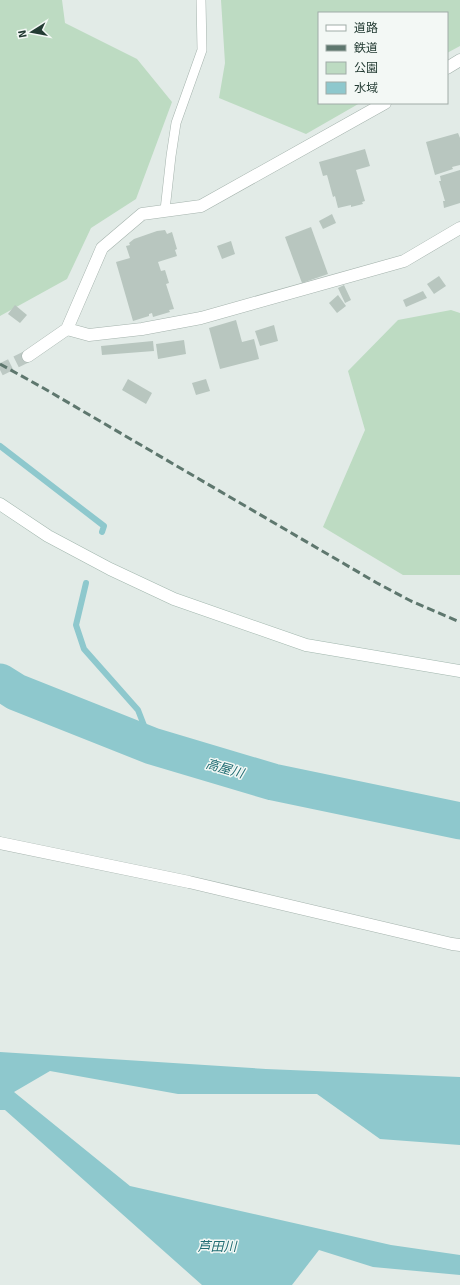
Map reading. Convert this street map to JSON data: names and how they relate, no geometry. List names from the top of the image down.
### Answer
{
  "water": ["高屋川", "芦田川"],
  "legend": [
    "道路",
    "鉄道",
    "公園",
    "水域"
  ],
  "north": "left"
}
